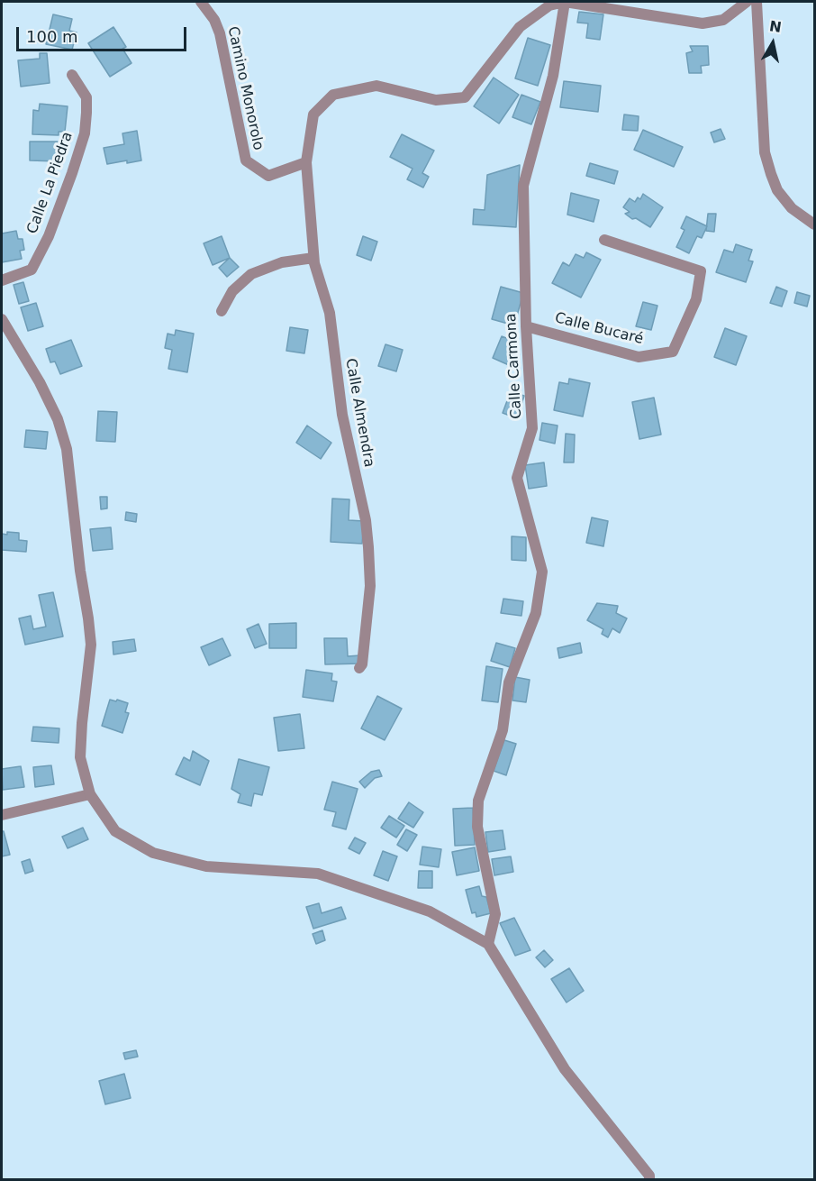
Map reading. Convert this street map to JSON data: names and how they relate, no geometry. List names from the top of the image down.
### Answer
{
  "streets": {
    "street": [
      "Camino Monorolo",
      "Calle La Piedra",
      "Calle Bucaré",
      "Calle Carmona",
      "Calle Almendra"
    ]
  },
  "crossings": [
    ["Camino Monorolo", "Calle Almendra"],
    ["Calle Bucaré", "Calle Carmona"]
  ],
  "scale_bar": "100 m",
  "north": "top"
}
